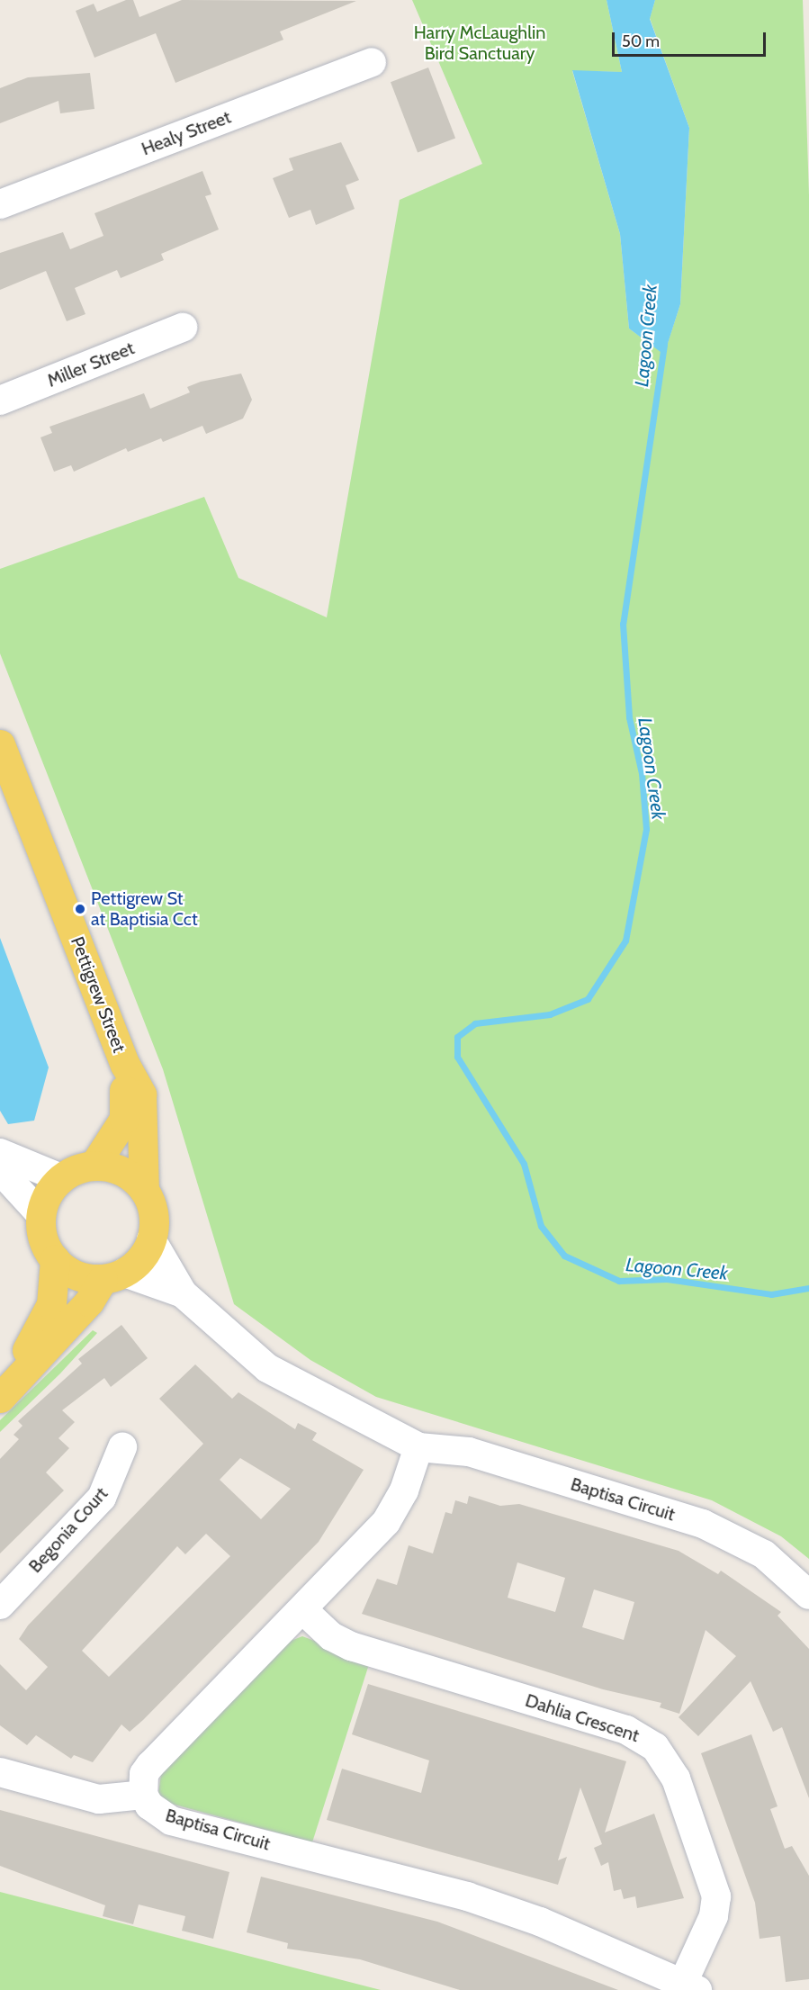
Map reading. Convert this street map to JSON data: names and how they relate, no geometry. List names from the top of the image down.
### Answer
{
  "streets": {
    "main road": ["Pettigrew Street"],
    "street": [
      "Healy Street",
      "Miller Street",
      "Baptisa Circuit",
      "Begonia Court",
      "Dahlia Crescent"
    ]
  },
  "crossings": [
    ["Pettigrew Street", "Baptisa Circuit"],
    ["Baptisa Circuit", "Dahlia Crescent"]
  ],
  "water": ["Lagoon Creek"],
  "parks": ["Harry McLaughlin Bird Sanctuary"],
  "places": ["Pettigrew St at Baptisia Cct"],
  "scale_bar": "50 m"
}
